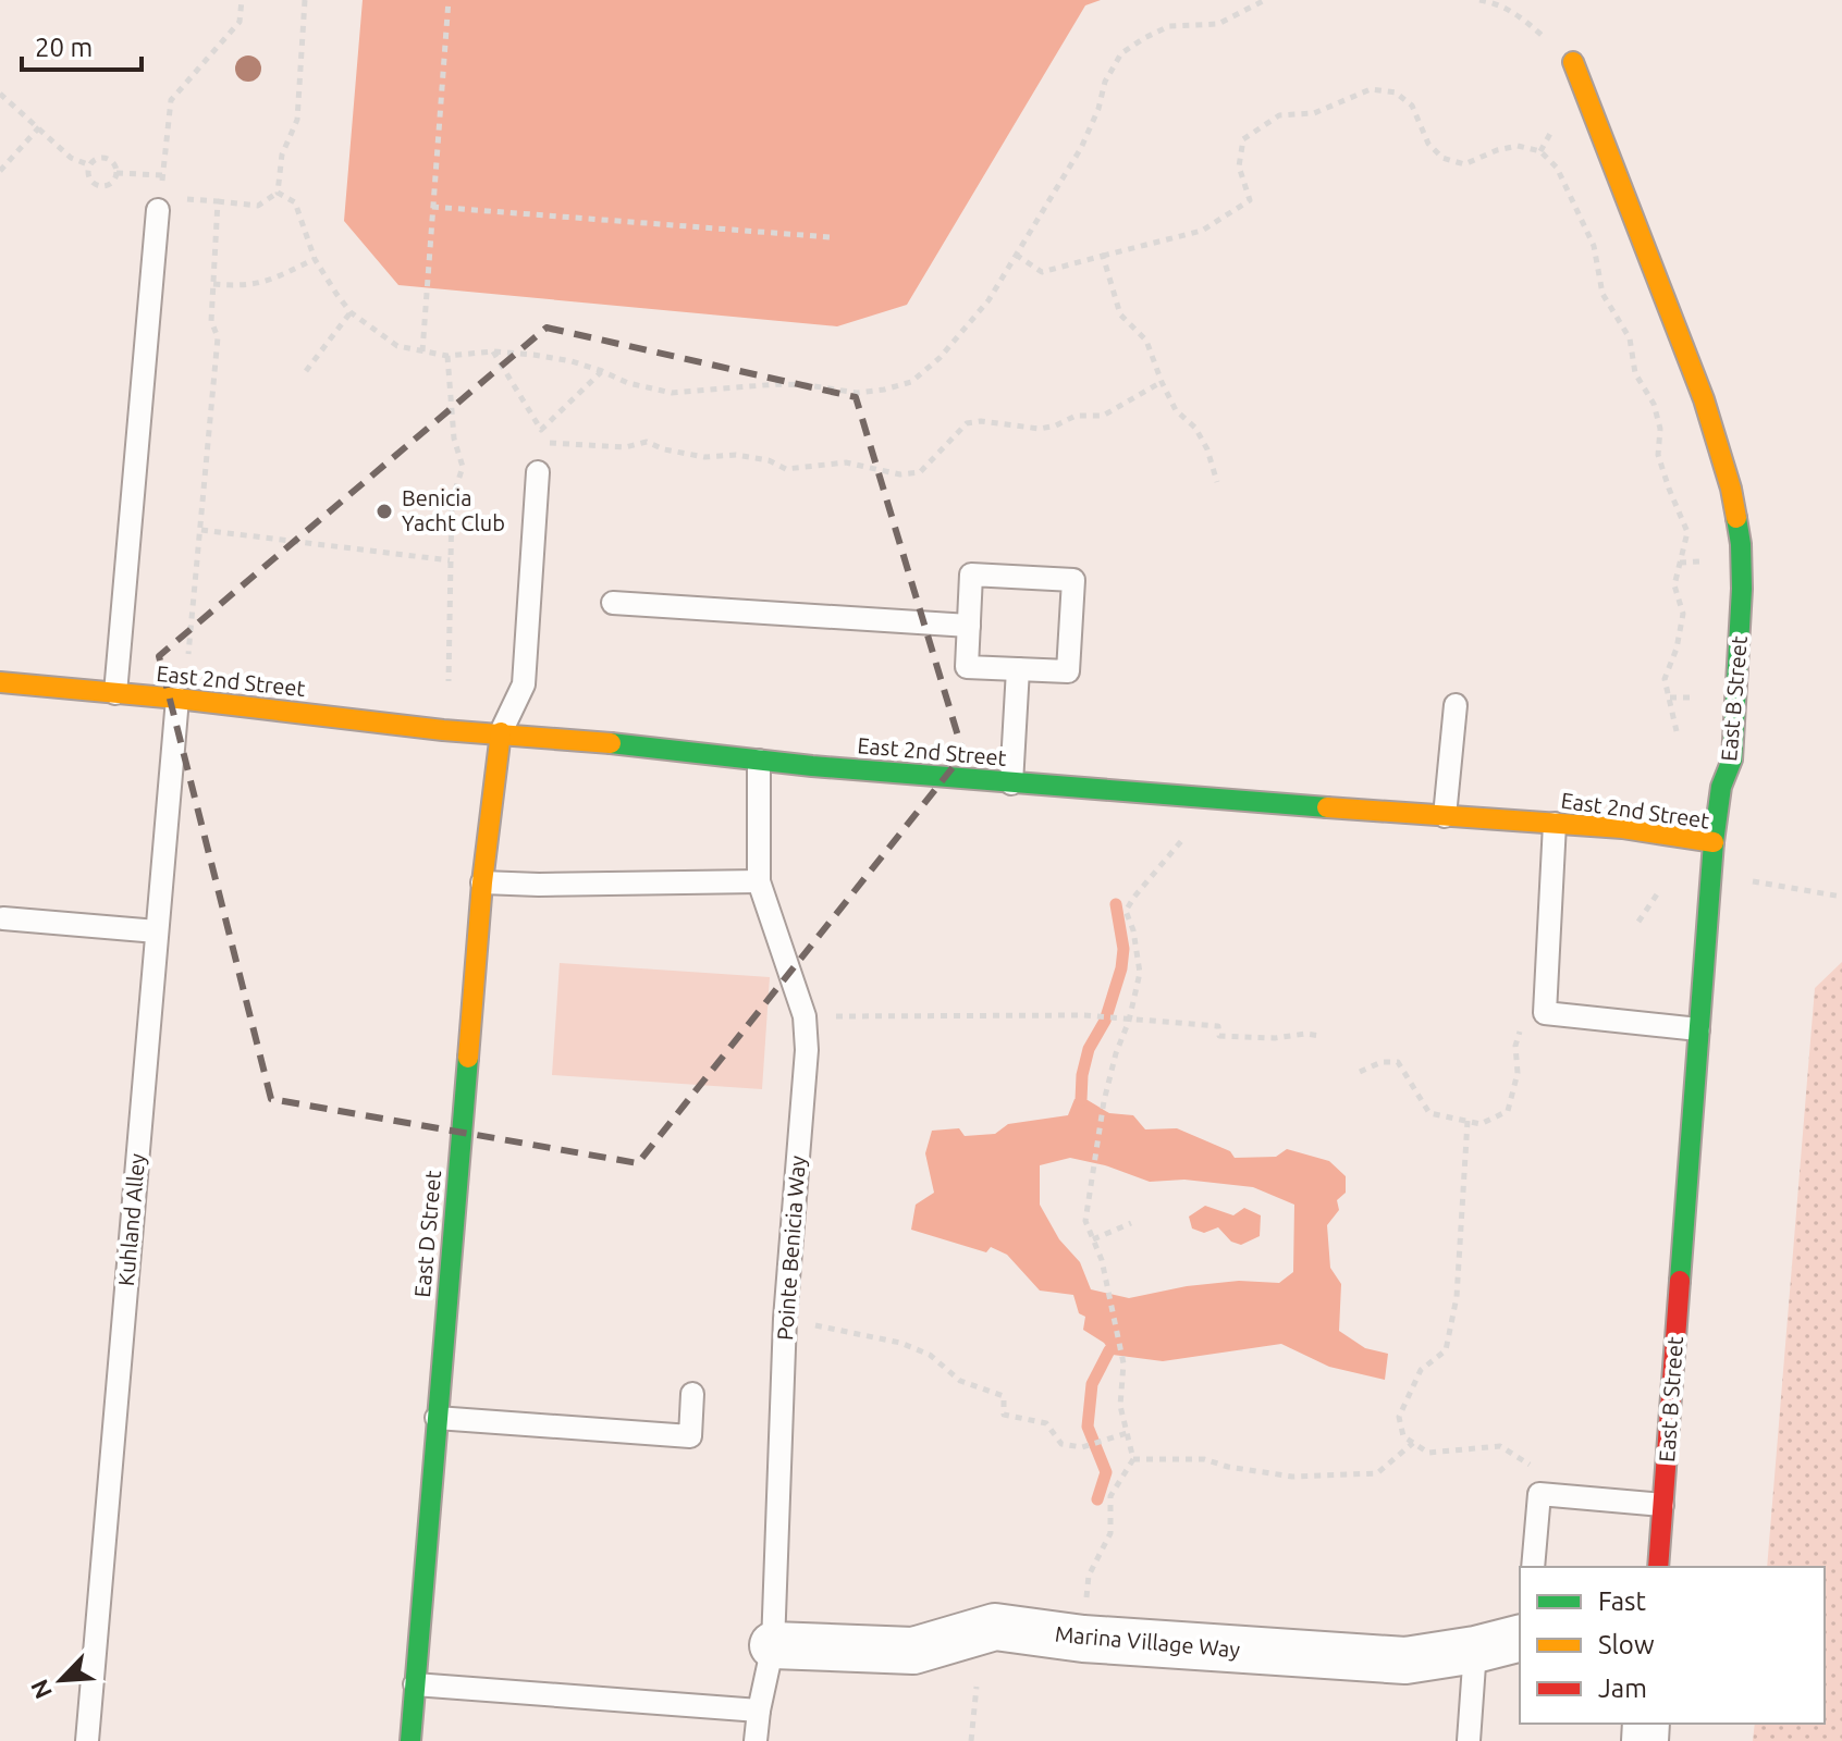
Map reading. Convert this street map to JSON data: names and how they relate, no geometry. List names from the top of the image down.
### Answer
{
  "streets": {
    "street": [
      "East 2nd Street",
      "East B Street",
      "East D Street",
      "Marina Village Way"
    ],
    "lane": ["Kuhland Alley", "Pointe Benicia Way"]
  },
  "crossings": [
    ["East 2nd Street", "East B Street"],
    ["East 2nd Street", "Kuhland Alley"],
    ["East 2nd Street", "East D Street"],
    ["East 2nd Street", "Pointe Benicia Way"],
    ["Pointe Benicia Way", "Marina Village Way"]
  ],
  "places": ["Benicia Yacht Club"],
  "legend": ["Fast", "Slow", "Jam"],
  "scale_bar": "20 m",
  "north": "bottom left"
}
